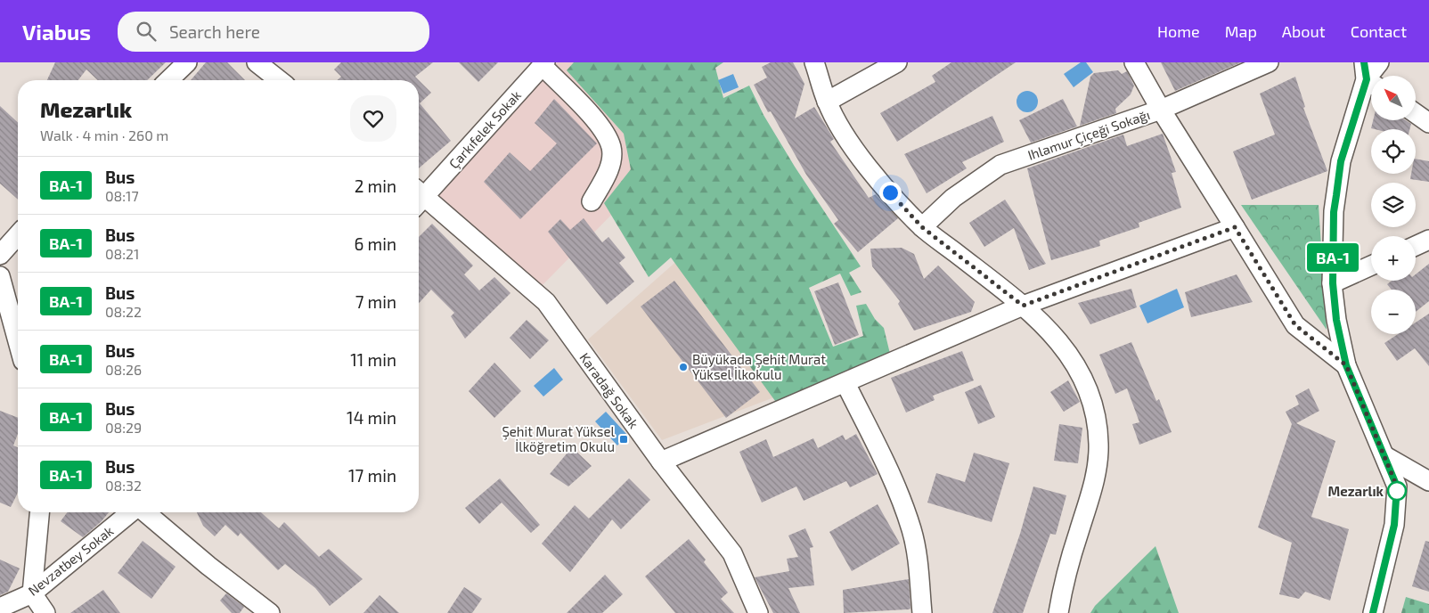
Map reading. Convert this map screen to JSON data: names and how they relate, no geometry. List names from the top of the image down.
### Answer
{
  "streets": {
    "street": [
      "Çarkıfelek Sokak",
      "Ihlamur Çiçeği Sokağı",
      "Karadağ Sokak",
      "Nevzatbey Sokak"
    ]
  },
  "places": {
    "other": ["Büyükada Şehit Murat Yüksel İlkokulu", "Mezarlık"],
    "transit": ["Şehit Murat Yüksel İlköğretim Okulu"]
  },
  "lines": ["bus line BA-1"],
  "north": "top left",
  "page": {
    "header": "Viabus",
    "search": "Search here",
    "nav": [
      "Home",
      "Map",
      "About",
      "Contact"
    ],
    "on_map": "BA-1",
    "map_buttons": ["+", "−"],
    "heading": ["Mezarlık", "Walk · 4 min · 260 m"],
    "list": [
      {
        "mark": "BA-1",
        "name": "Bus",
        "note": "08:17",
        "value": "2 min"
      },
      {
        "mark": "BA-1",
        "name": "Bus",
        "note": "08:21",
        "value": "6 min"
      },
      {
        "mark": "BA-1",
        "name": "Bus",
        "note": "08:22",
        "value": "7 min"
      },
      {
        "mark": "BA-1",
        "name": "Bus",
        "note": "08:26",
        "value": "11 min"
      },
      {
        "mark": "BA-1",
        "name": "Bus",
        "note": "08:29",
        "value": "14 min"
      },
      {
        "mark": "BA-1",
        "name": "Bus",
        "note": "08:32",
        "value": "17 min"
      }
    ]
  }
}
